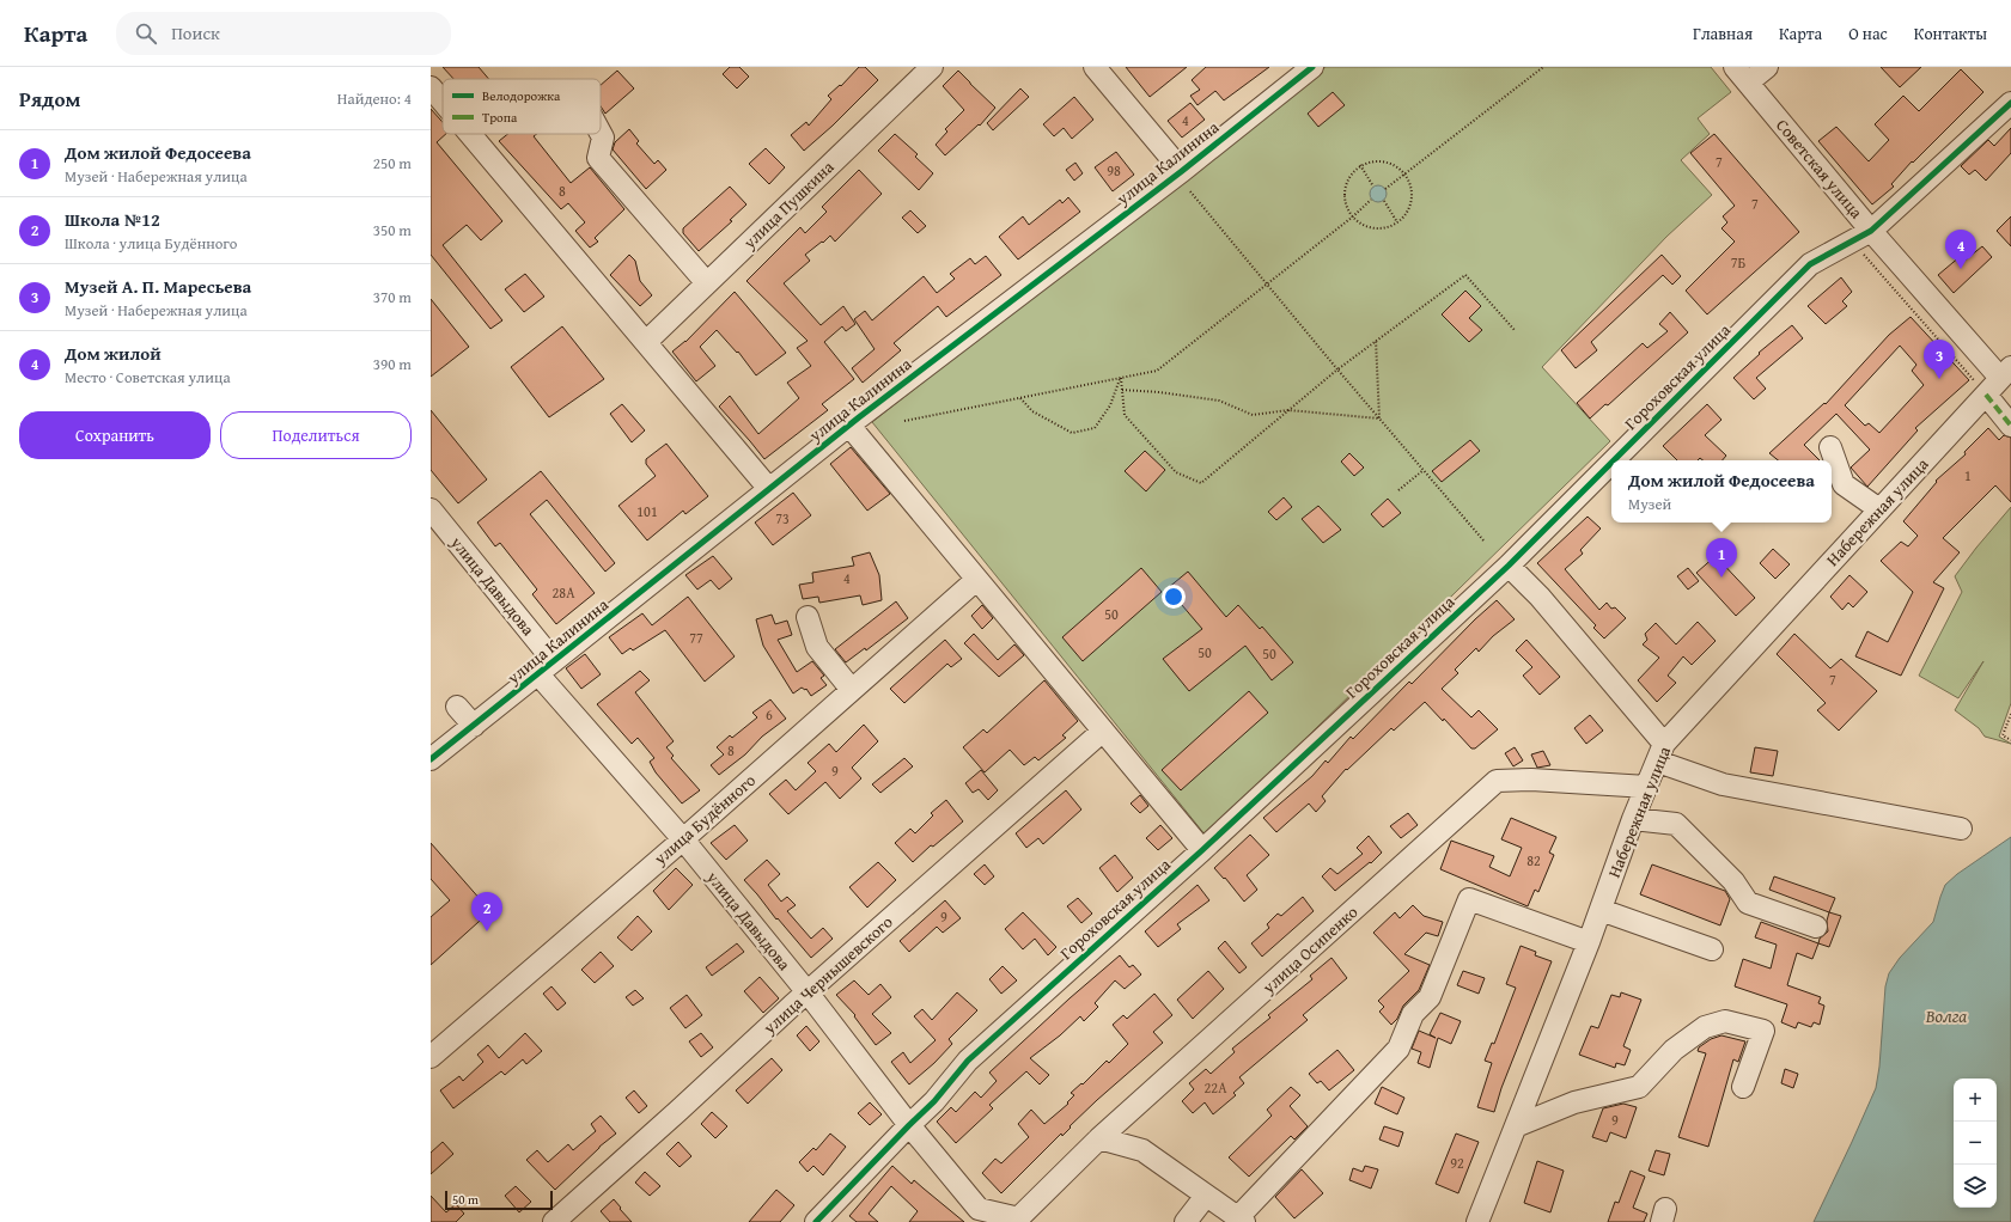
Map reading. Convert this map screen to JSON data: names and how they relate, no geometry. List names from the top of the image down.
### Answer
{
  "streets": {
    "street": [
      "улица Калинина",
      "Советская улица",
      "улица Пушкина",
      "Гороховская улица",
      "Набережная улица",
      "улица Давыдова",
      "улица Будённого",
      "улица Осипенко",
      "улица Чернышевского"
    ]
  },
  "crossings": [
    ["улица Калинина", "улица Давыдова"],
    ["Советская улица", "Гороховская улица"],
    ["Советская улица", "Набережная улица"],
    ["Гороховская улица", "улица Давыдова"],
    ["Набережная улица", "улица Осипенко"],
    ["улица Давыдова", "улица Будённого"],
    ["улица Давыдова", "улица Осипенко"],
    ["улица Давыдова", "улица Чернышевского"]
  ],
  "water": ["Волга"],
  "house_numbers": [
    "4",
    "7",
    "98",
    "8",
    "7",
    "7Б",
    "1",
    "101",
    "73",
    "4",
    "28А",
    "50",
    "77",
    "50",
    "50",
    "7",
    "6",
    "8",
    "9",
    "82",
    "9",
    "22А",
    "9",
    "92"
  ],
  "legend": ["Велодорожка", "Тропа"],
  "scale_bar": "50 m",
  "page": {
    "header": "Карта",
    "search": "Поиск",
    "nav": [
      "Главная",
      "Карта",
      "О нас",
      "Контакты"
    ],
    "heading": ["Рядом", "Найдено: 4"],
    "list": [
      {
        "mark": "1",
        "name": "Дом жилой Федосеева",
        "note": "Музей · Набережная улица",
        "value": "250 m"
      },
      {
        "mark": "2",
        "name": "Школа №12",
        "note": "Школа · улица Будённого",
        "value": "350 m"
      },
      {
        "mark": "3",
        "name": "Музей А. П. Маресьева",
        "note": "Музей · Набережная улица",
        "value": "370 m"
      },
      {
        "mark": "4",
        "name": "Дом жилой",
        "note": "Место · Советская улица",
        "value": "390 m"
      }
    ],
    "pins": [
      "4",
      "3",
      "1",
      "2"
    ],
    "buttons": ["Сохранить", "Поделиться"],
    "popup": ["Дом жилой Федосеева", "Музей"],
    "map_buttons": ["+", "−"],
    "scale": "50 m"
  }
}
